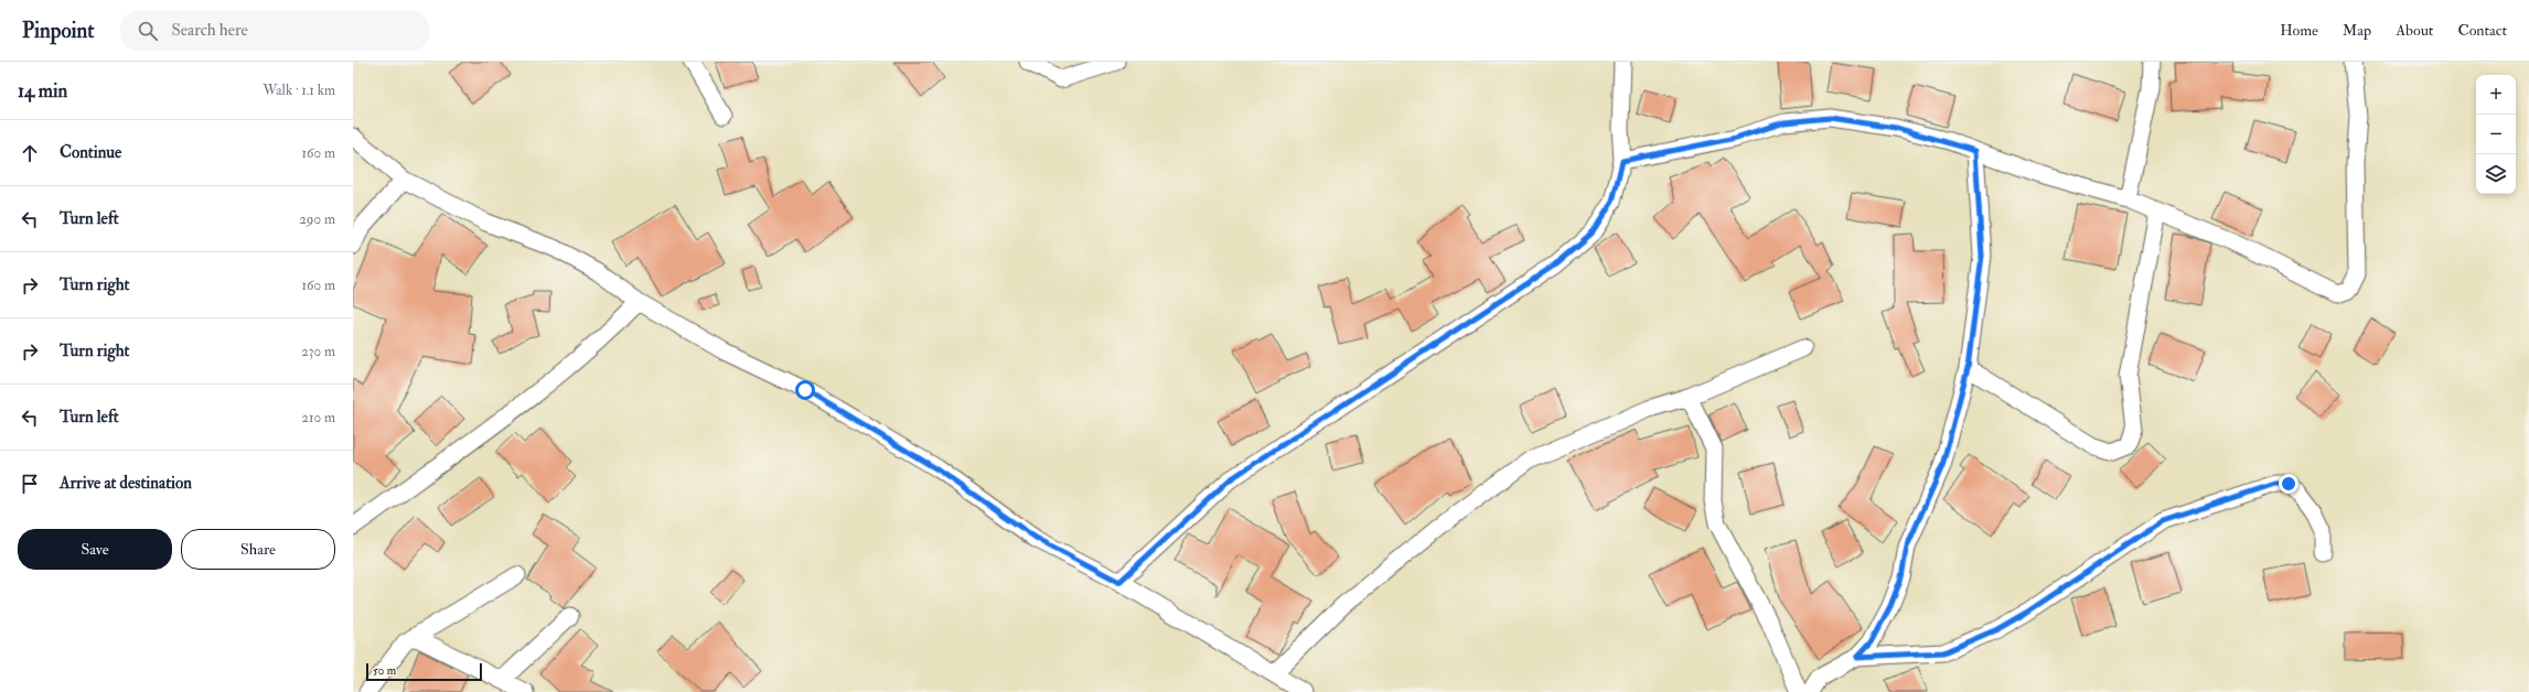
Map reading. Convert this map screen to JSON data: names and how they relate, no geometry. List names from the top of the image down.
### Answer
{
  "scale_bar": "50 m",
  "page": {
    "header": "Pinpoint",
    "search": "Search here",
    "nav": [
      "Home",
      "Map",
      "About",
      "Contact"
    ],
    "heading": ["14 min", "Walk · 1.1 km"],
    "map_buttons": ["+", "−"],
    "list": [
      ["Continue", "160 m"],
      ["Turn left", "290 m"],
      ["Turn right", "160 m"],
      ["Turn right", "230 m"],
      ["Turn left", "210 m"],
      "Arrive at destination"
    ],
    "buttons": ["Save", "Share"],
    "scale": "50 m"
  }
}
